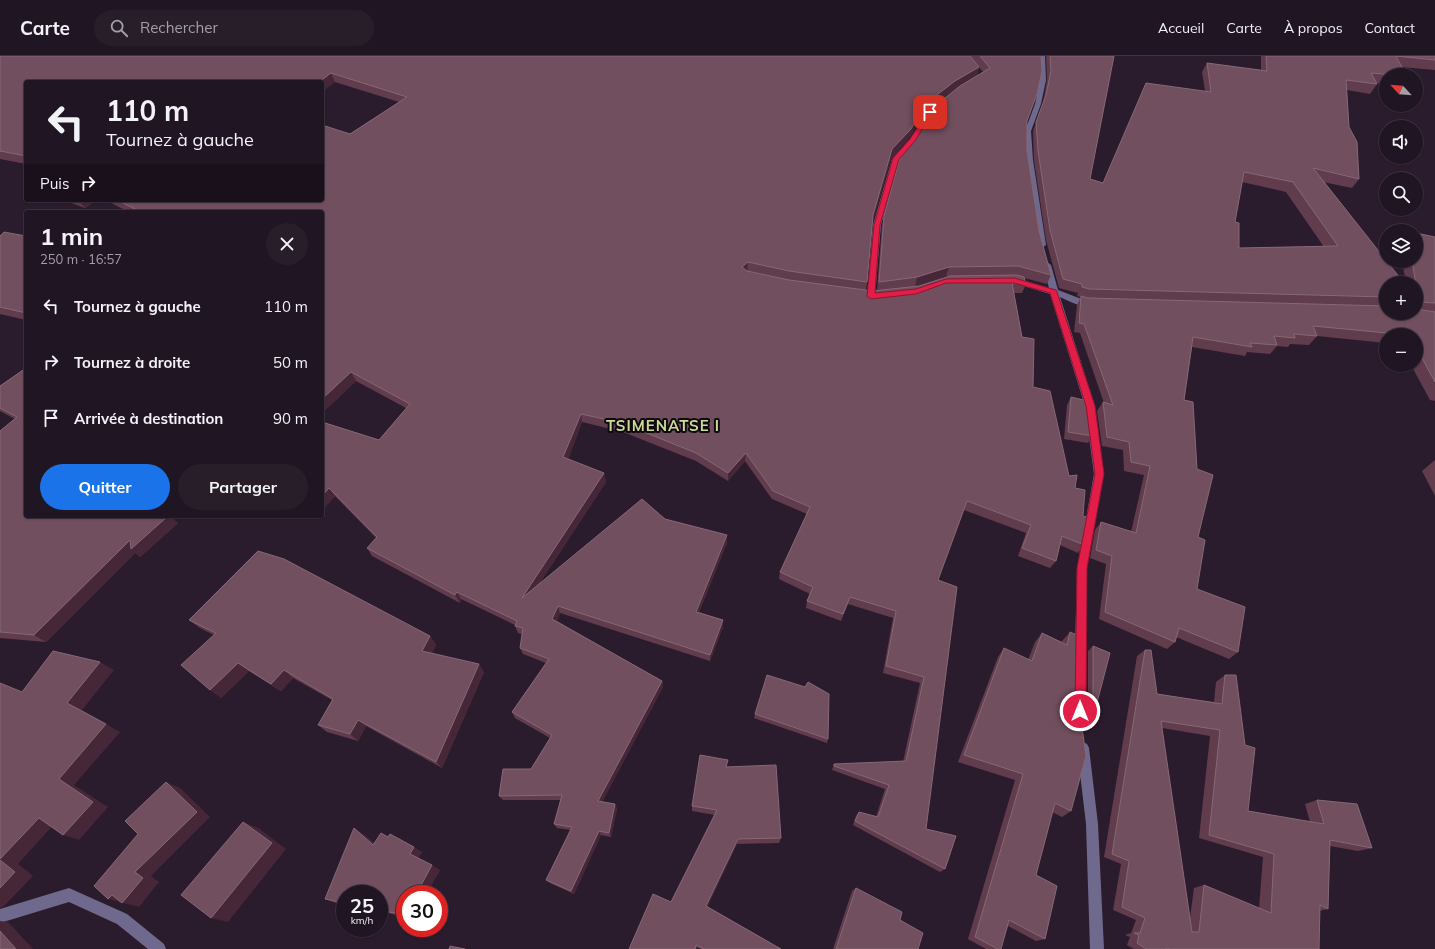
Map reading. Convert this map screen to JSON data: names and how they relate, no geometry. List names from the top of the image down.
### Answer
{
  "districts": ["TSIMENATSE I"],
  "north": "top left",
  "page": {
    "header": "Carte",
    "search": "Rechercher",
    "nav": [
      "Accueil",
      "Carte",
      "À propos",
      "Contact"
    ],
    "map_buttons": ["+", "−"],
    "turn": ["110 m", "Tournez à gauche"],
    "then": "Puis",
    "heading": ["1 min", "250 m · 16:57"],
    "list": [
      {
        "name": "Tournez à gauche",
        "value": "110 m"
      },
      {
        "name": "Tournez à droite",
        "value": "50 m"
      },
      {
        "name": "Arrivée à destination",
        "value": "90 m"
      }
    ],
    "buttons": ["Quitter", "Partager"],
    "speed": "25 km/h",
    "limit": "30"
  }
}
